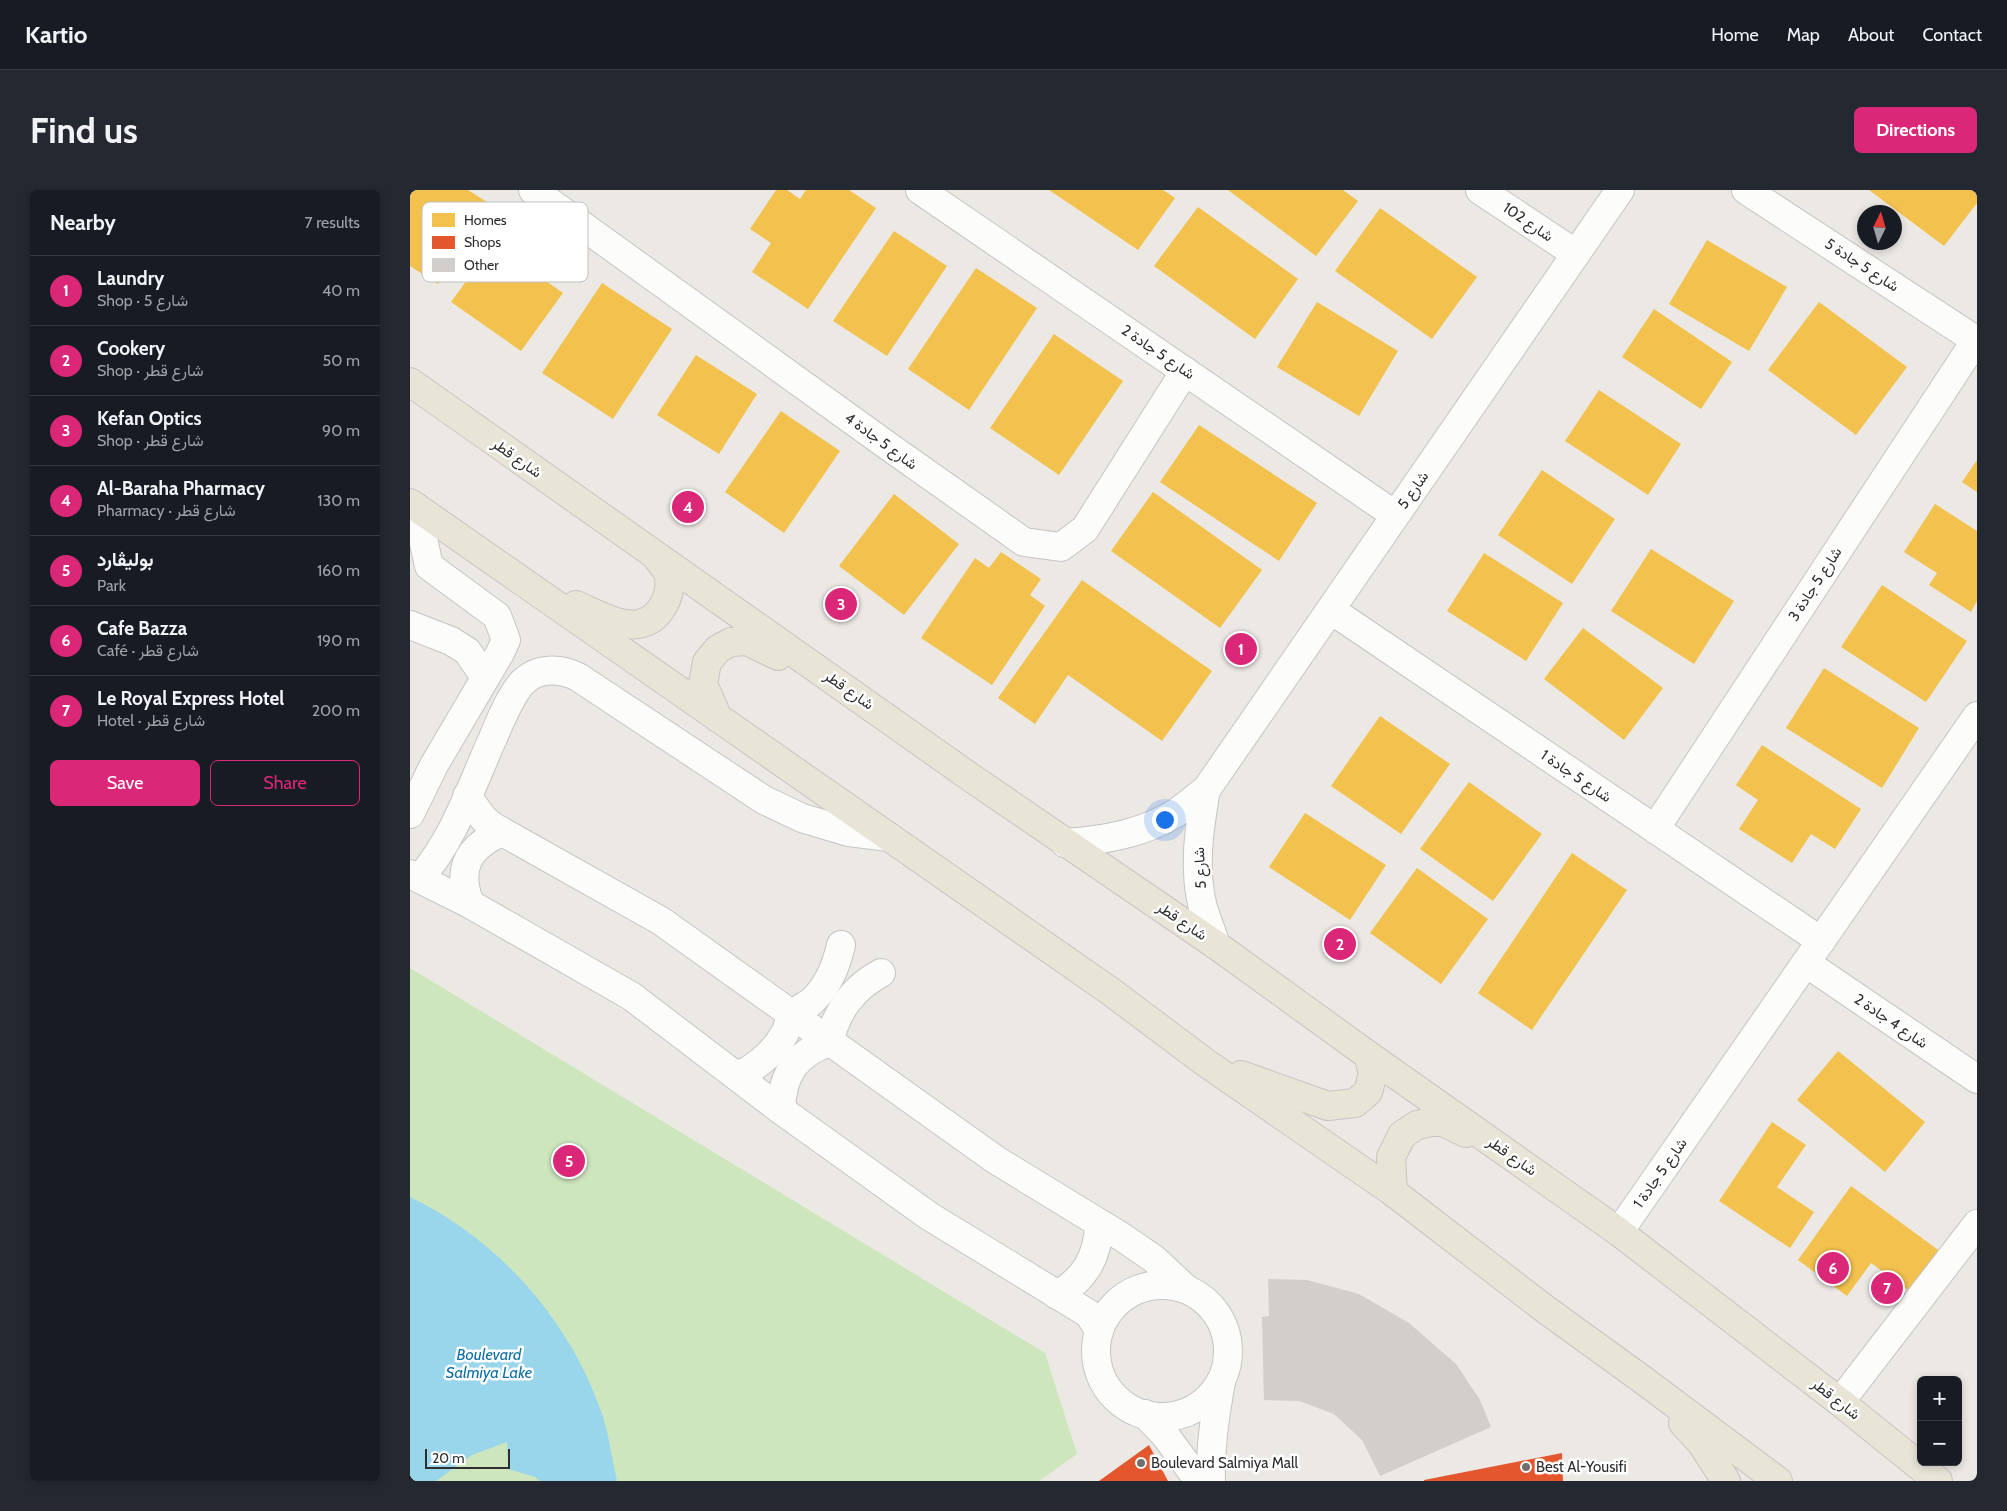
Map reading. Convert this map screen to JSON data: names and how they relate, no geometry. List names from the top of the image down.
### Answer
{
  "streets": {
    "main road": ["شارع قطر"],
    "street": [
      "شارع 102",
      "شارع 5 جادة 5",
      "شارع 5 جادة 2",
      "شارع 5 جادة 4",
      "شارع 5",
      "شارع 5 جادة 3",
      "شارع 5 جادة 1",
      "شارع 4 جادة 2"
    ]
  },
  "crossings": [
    ["شارع 102", "شارع 5"],
    ["شارع 5 جادة 5", "شارع 5 جادة 3"],
    ["شارع 5 جادة 2", "شارع 5 جادة 4"],
    ["شارع 5 جادة 2", "شارع 5"],
    ["شارع قطر", "شارع 5"],
    ["شارع قطر", "شارع 5 جادة 1"],
    ["شارع 5", "شارع 5 جادة 1"],
    ["شارع 5 جادة 3", "شارع 5 جادة 1"],
    ["شارع 5 جادة 1", "شارع 4 جادة 2"]
  ],
  "water": ["Boulevard Salmiya Lake"],
  "places": ["Boulevard Salmiya Mall", "Best Al-Yousifi"],
  "legend": ["Homes", "Shops", "Other"],
  "scale_bar": "20 m",
  "north": "top",
  "page": {
    "header": "Kartio",
    "nav": [
      "Home",
      "Map",
      "About",
      "Contact"
    ],
    "buttons": [
      "Directions",
      ["Save", "Share"]
    ],
    "title": "Find us",
    "heading": ["Nearby", "7 results"],
    "list": [
      {
        "mark": "1",
        "name": "Laundry",
        "note": "Shop · شارع 5",
        "value": "40 m"
      },
      {
        "mark": "2",
        "name": "Cookery",
        "note": "Shop · شارع قطر",
        "value": "50 m"
      },
      {
        "mark": "3",
        "name": "Kefan Optics",
        "note": "Shop · شارع قطر",
        "value": "90 m"
      },
      {
        "mark": "4",
        "name": "Al-Baraha Pharmacy",
        "note": "Pharmacy · شارع قطر",
        "value": "130 m"
      },
      {
        "mark": "5",
        "name": "بوليڤارد",
        "note": "Park",
        "value": "160 m"
      },
      {
        "mark": "6",
        "name": "Cafe Bazza",
        "note": "Café · شارع قطر",
        "value": "190 m"
      },
      {
        "mark": "7",
        "name": "Le Royal Express Hotel",
        "note": "Hotel · شارع قطر",
        "value": "200 m"
      }
    ],
    "pins": [
      "4",
      "3",
      "1",
      "2",
      "5",
      "6",
      "7"
    ],
    "map_buttons": ["+", "−"],
    "scale": "20 m"
  }
}
